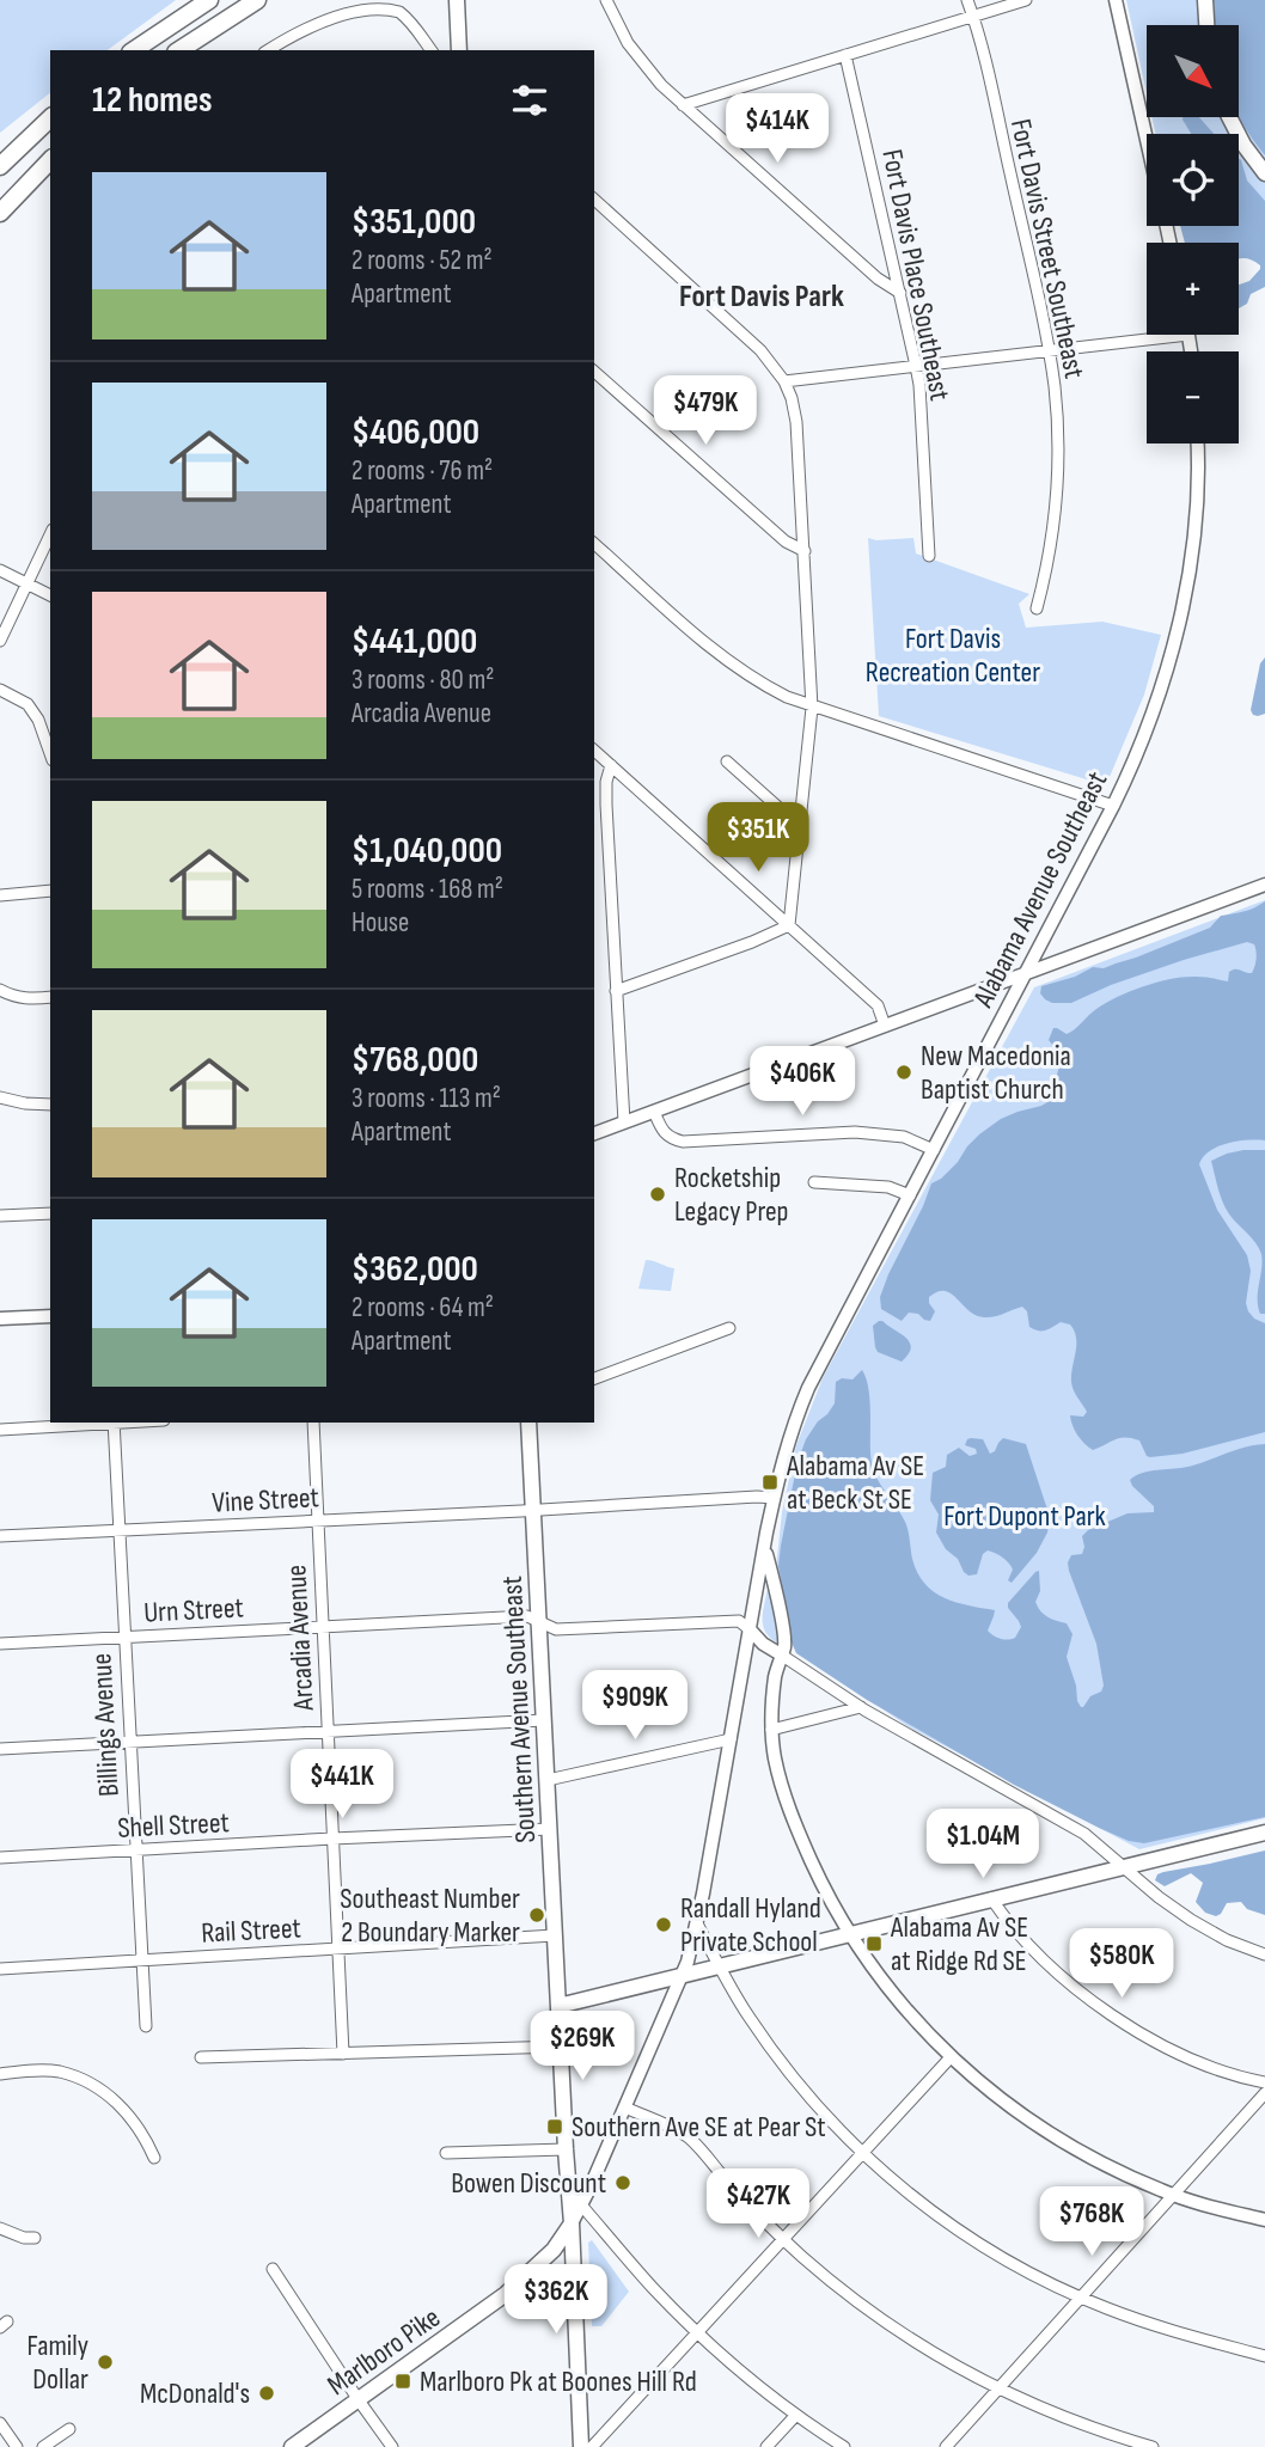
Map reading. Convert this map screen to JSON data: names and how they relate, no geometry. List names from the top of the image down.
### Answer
{
  "streets": {
    "main road": ["Southern Avenue Southeast", "Marlboro Pike"],
    "street": [
      "Fort Davis Street Southeast",
      "Fort Davis Place Southeast",
      "Alabama Avenue Southeast",
      "Vine Street",
      "Urn Street",
      "Arcadia Avenue",
      "Billings Avenue",
      "Shell Street",
      "Rail Street"
    ]
  },
  "crossings": [
    ["Alabama Avenue Southeast", "Vine Street"],
    ["Alabama Avenue Southeast", "Urn Street"],
    ["Alabama Avenue Southeast", "Southern Avenue Southeast"],
    ["Alabama Avenue Southeast", "Marlboro Pike"],
    ["Vine Street", "Arcadia Avenue"],
    ["Vine Street", "Southern Avenue Southeast"],
    ["Vine Street", "Billings Avenue"],
    ["Urn Street", "Arcadia Avenue"],
    ["Urn Street", "Southern Avenue Southeast"],
    ["Urn Street", "Billings Avenue"],
    ["Arcadia Avenue", "Shell Street"],
    ["Arcadia Avenue", "Rail Street"],
    ["Southern Avenue Southeast", "Shell Street"],
    ["Southern Avenue Southeast", "Rail Street"],
    ["Southern Avenue Southeast", "Marlboro Pike"],
    ["Billings Avenue", "Shell Street"],
    ["Billings Avenue", "Rail Street"]
  ],
  "districts": ["Fort Davis Park"],
  "parks": ["Fort Davis Recreation Center", "Fort Dupont Park"],
  "places": {
    "other": [
      "New Macedonia Baptist Church",
      "Rocketship Legacy Prep",
      "Southeast Number 2 Boundary Marker",
      "Randall Hyland Private School",
      "Bowen Discount",
      "Family Dollar",
      "McDonald's"
    ],
    "transit": [
      "Alabama Av SE at Beck St SE",
      "Alabama Av SE at Ridge Rd SE",
      "Southern Ave SE at Pear St",
      "Marlboro Pk at Boones Hill Rd"
    ]
  },
  "north": "bottom right",
  "page": {
    "map_buttons": ["+", "−"],
    "heading": "12 homes",
    "price": [
      "$414K",
      "$479K",
      "$351K",
      "$406K",
      "$909K",
      "$441K",
      "$1.04M",
      "$580K",
      "$269K",
      "$427K",
      "$768K",
      "$362K"
    ],
    "list": [
      {
        "name": "$351,000",
        "note": "2 rooms · 52 m² · Apartment"
      },
      {
        "name": "$406,000",
        "note": "2 rooms · 76 m² · Apartment"
      },
      {
        "name": "$441,000",
        "note": "3 rooms · 80 m² · Arcadia Avenue"
      },
      {
        "name": "$1,040,000",
        "note": "5 rooms · 168 m² · House"
      },
      {
        "name": "$768,000",
        "note": "3 rooms · 113 m² · Apartment"
      },
      {
        "name": "$362,000",
        "note": "2 rooms · 64 m² · Apartment"
      }
    ]
  }
}
